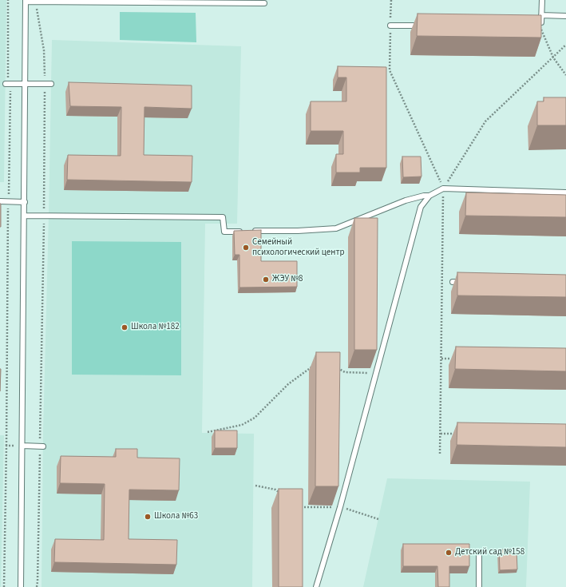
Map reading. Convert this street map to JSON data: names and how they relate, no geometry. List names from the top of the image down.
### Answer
{
  "places": [
    "Семейный психологический центр",
    "ЖЭУ №8",
    "Школа №182",
    "Школа №63",
    "Детский сад №158"
  ]
}
